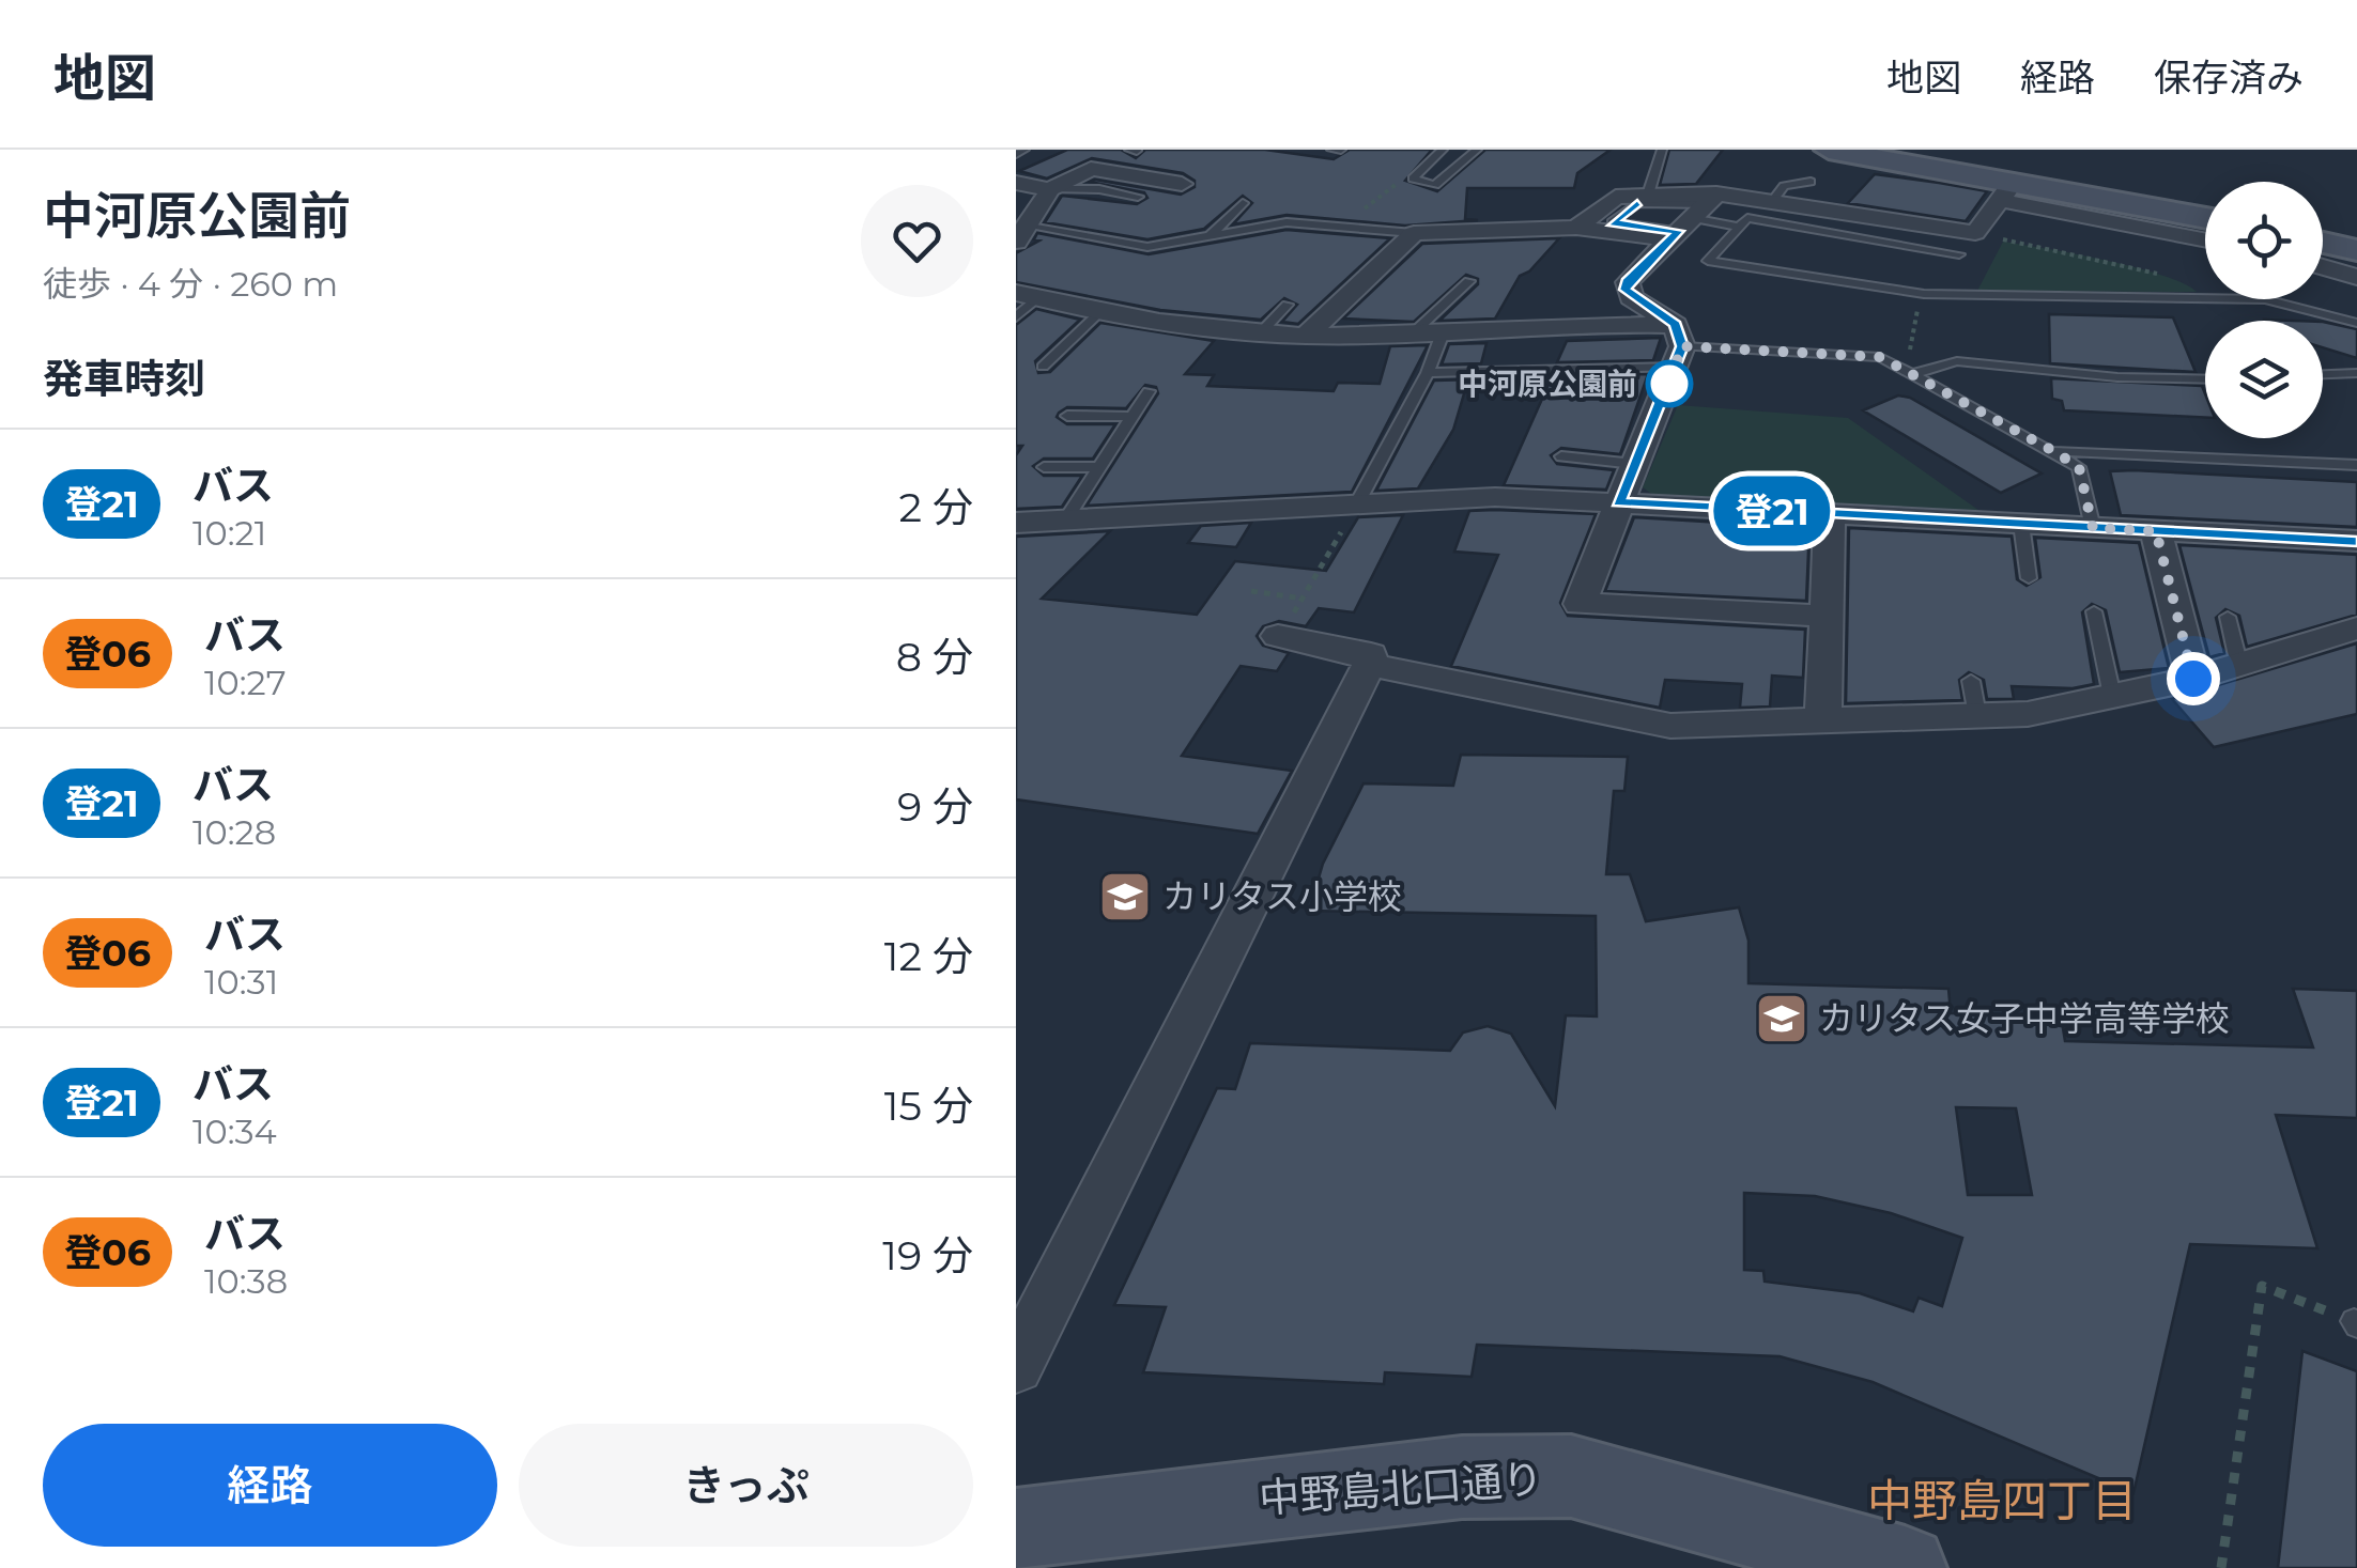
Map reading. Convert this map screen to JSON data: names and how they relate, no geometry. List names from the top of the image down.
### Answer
{
  "streets": {
    "street": ["中野島北口通り"]
  },
  "districts": ["中野島四丁目"],
  "places": {
    "other": ["中河原公園前"],
    "school or university": ["カリタス小学校", "カリタス女子中学高等学校"]
  },
  "lines": ["bus line 登21"],
  "page": {
    "header": "地図",
    "nav": ["地図", "経路", "保存済み"],
    "heading": [
      ["中河原公園前", "徒歩 · 4 分 · 260 m"],
      "発車時刻"
    ],
    "on_map": "登21",
    "list": [
      {
        "mark": "登21",
        "name": "バス",
        "note": "10:21",
        "value": "2 分"
      },
      {
        "mark": "登06",
        "name": "バス",
        "note": "10:27",
        "value": "8 分"
      },
      {
        "mark": "登21",
        "name": "バス",
        "note": "10:28",
        "value": "9 分"
      },
      {
        "mark": "登06",
        "name": "バス",
        "note": "10:31",
        "value": "12 分"
      },
      {
        "mark": "登21",
        "name": "バス",
        "note": "10:34",
        "value": "15 分"
      },
      {
        "mark": "登06",
        "name": "バス",
        "note": "10:38",
        "value": "19 分"
      }
    ],
    "buttons": ["経路", "きっぷ"]
  }
}
